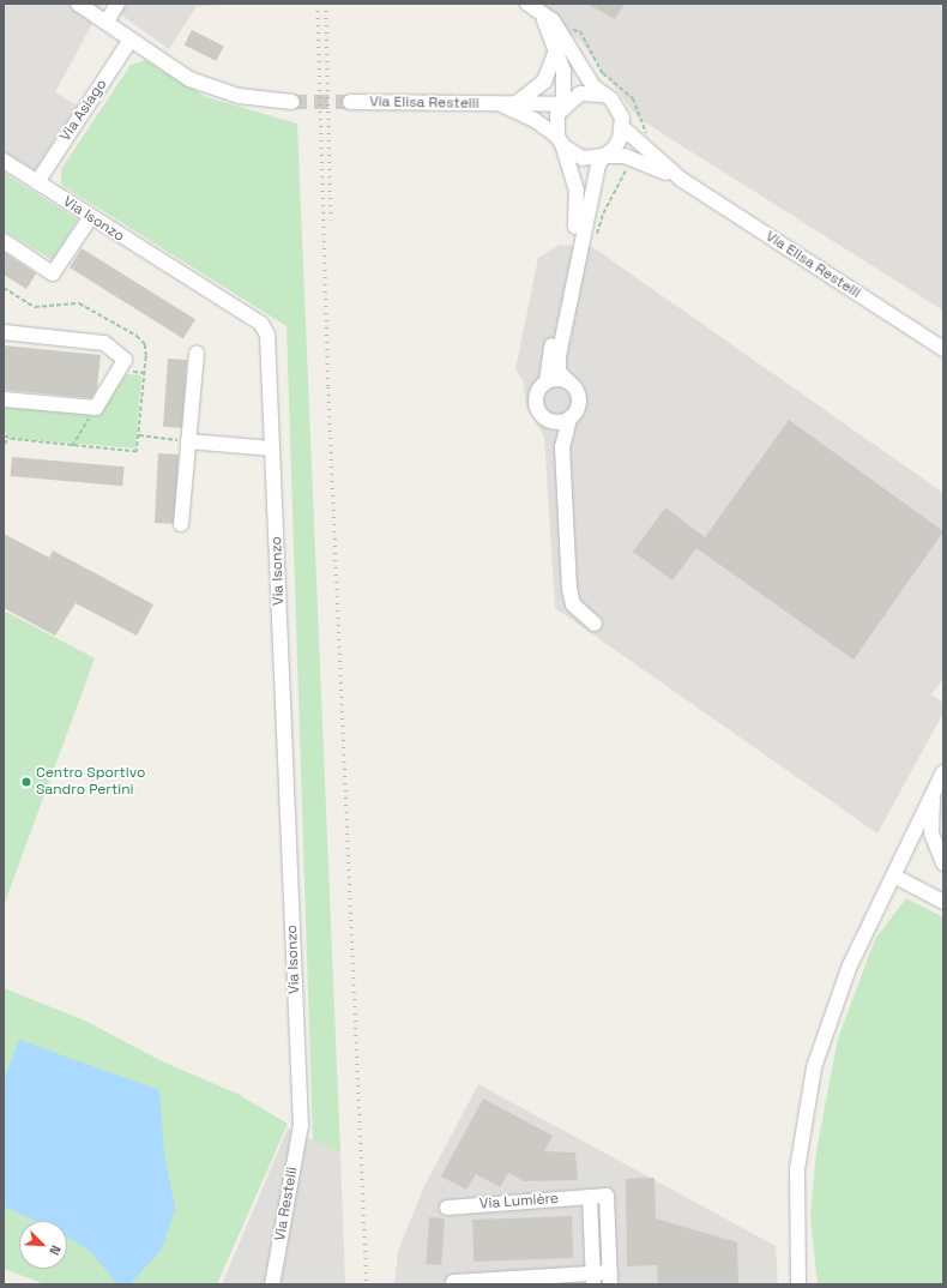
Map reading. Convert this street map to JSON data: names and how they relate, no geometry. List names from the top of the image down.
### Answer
{
  "streets": {
    "street": [
      "Via Elisa Restelli",
      "Via Asiago",
      "Via Isonzo",
      "Via Lumière",
      "Via Restelli"
    ]
  },
  "crossings": [
    ["Via Asiago", "Via Isonzo"],
    ["Via Isonzo", "Via Restelli"]
  ],
  "places": ["Centro Sportivo Sandro Pertini"],
  "north": "bottom right"
}
